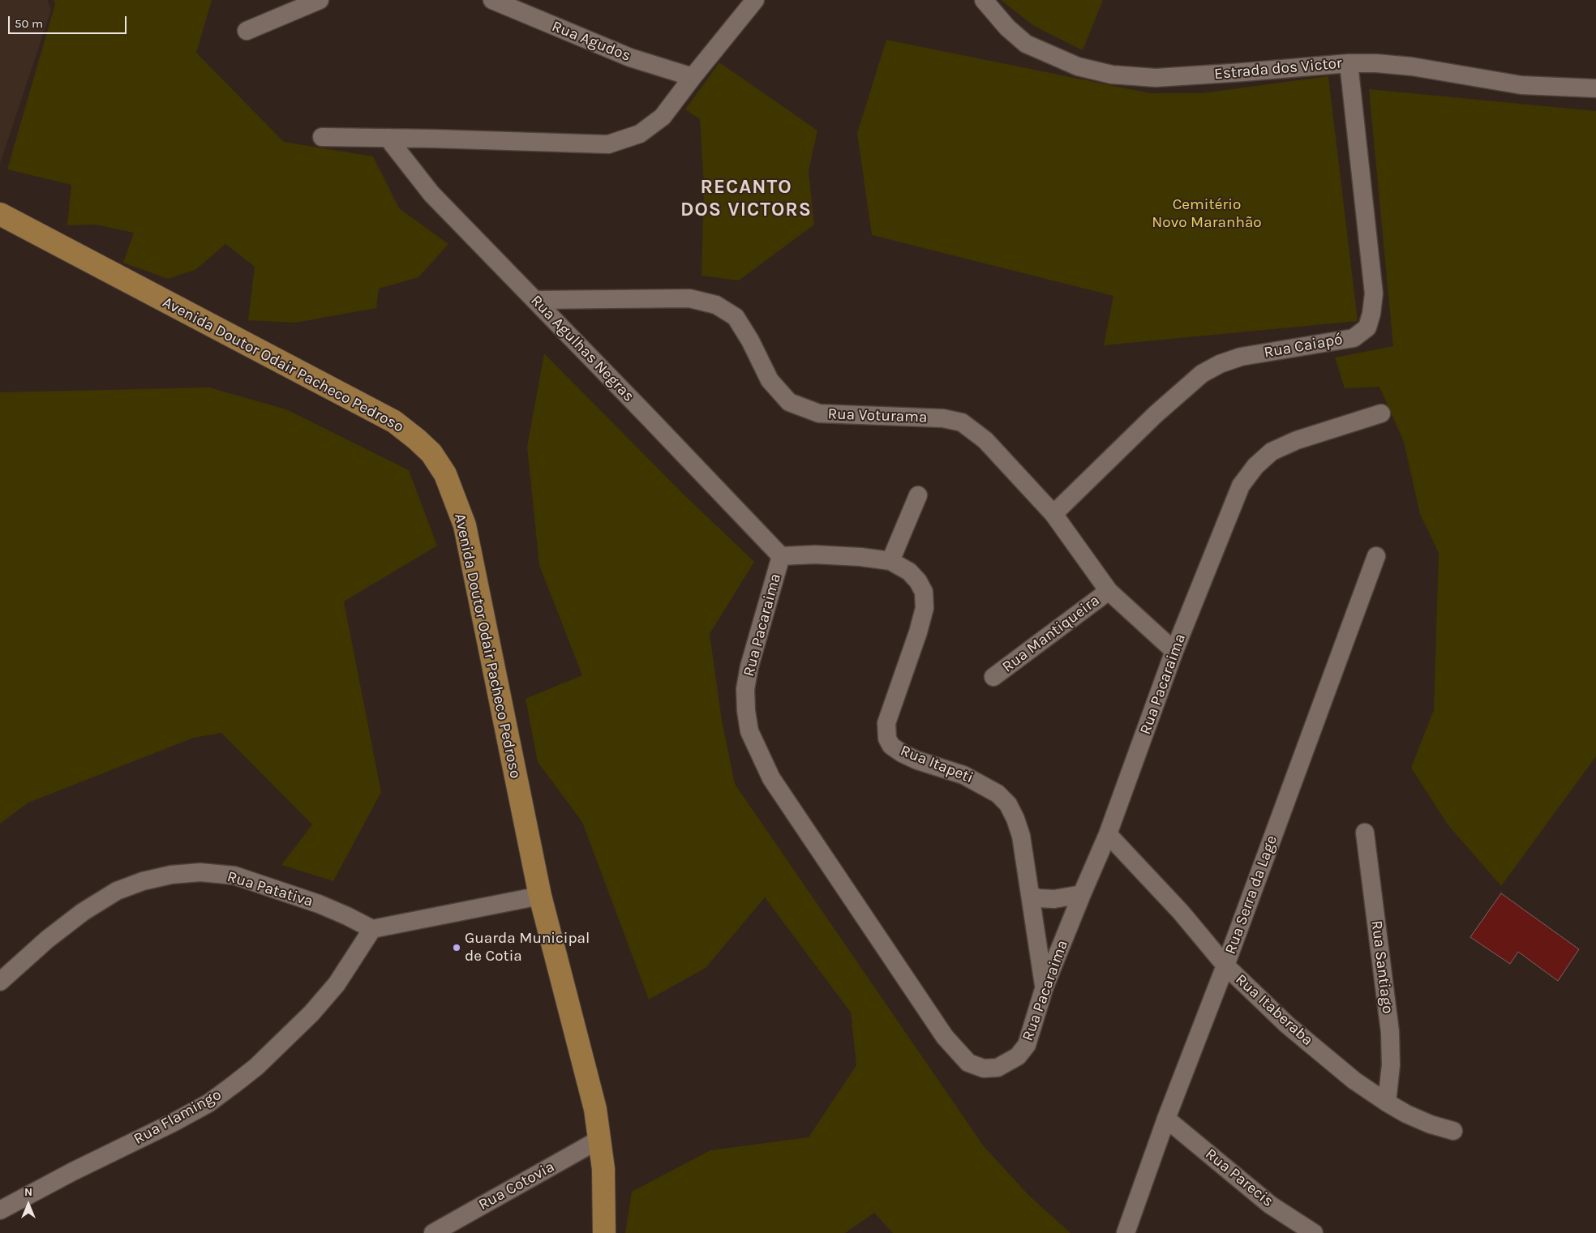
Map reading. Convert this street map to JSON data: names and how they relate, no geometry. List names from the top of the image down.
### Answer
{
  "streets": {
    "main road": ["Avenida Doutor Odair Pacheco Pedroso"],
    "street": [
      "Rua Agudos",
      "Estrada dos Victor",
      "Rua Caiapó",
      "Rua Agulhas Negras",
      "Rua Voturama",
      "Rua Pacaraima",
      "Rua Mantiqueira",
      "Rua Itapeti",
      "Rua Patativa",
      "Rua Serra da Lage",
      "Rua Santiago",
      "Rua Itaberaba",
      "Rua Flamingo",
      "Rua Parecis",
      "Rua Cotovia"
    ]
  },
  "crossings": [
    ["Estrada dos Victor", "Rua Caiapó"],
    ["Rua Caiapó", "Rua Voturama"],
    ["Rua Agulhas Negras", "Rua Voturama"],
    ["Rua Agulhas Negras", "Rua Pacaraima"],
    ["Rua Agulhas Negras", "Rua Itapeti"],
    ["Avenida Doutor Odair Pacheco Pedroso", "Rua Cotovia"],
    ["Rua Voturama", "Rua Pacaraima"],
    ["Rua Voturama", "Rua Mantiqueira"],
    ["Rua Pacaraima", "Rua Itapeti"],
    ["Rua Pacaraima", "Rua Itaberaba"],
    ["Rua Patativa", "Rua Flamingo"],
    ["Rua Serra da Lage", "Rua Itaberaba"],
    ["Rua Serra da Lage", "Rua Parecis"],
    ["Rua Santiago", "Rua Itaberaba"]
  ],
  "districts": ["RECANTO DOS VICTORS"],
  "parks": ["Cemitério Novo Maranhão"],
  "places": ["Guarda Municipal de Cotia"],
  "scale_bar": "50 m",
  "north": "top"
}
